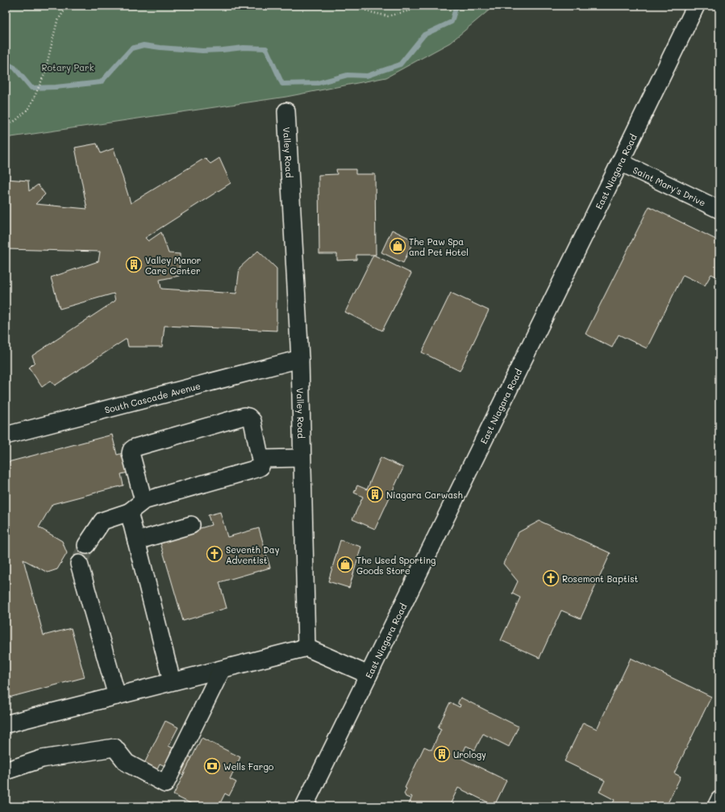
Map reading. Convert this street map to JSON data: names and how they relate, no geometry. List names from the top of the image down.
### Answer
{
  "streets": {
    "street": [
      "Valley Road",
      "East Niagara Road",
      "Saint Mary's Drive",
      "South Cascade Avenue"
    ]
  },
  "crossings": [
    ["Valley Road", "South Cascade Avenue"],
    ["East Niagara Road", "Saint Mary's Drive"]
  ],
  "parks": ["Rotary Park"],
  "places": {
    "shop": ["The Paw Spa and Pet Hotel", "The Used Sporting Goods Store"],
    "building": ["Valley Manor Care Center", "Niagara Carwash", "Urology"],
    "church": ["Seventh Day Adventist", "Rosemont Baptist"],
    "bank": ["Wells Fargo"]
  }
}
